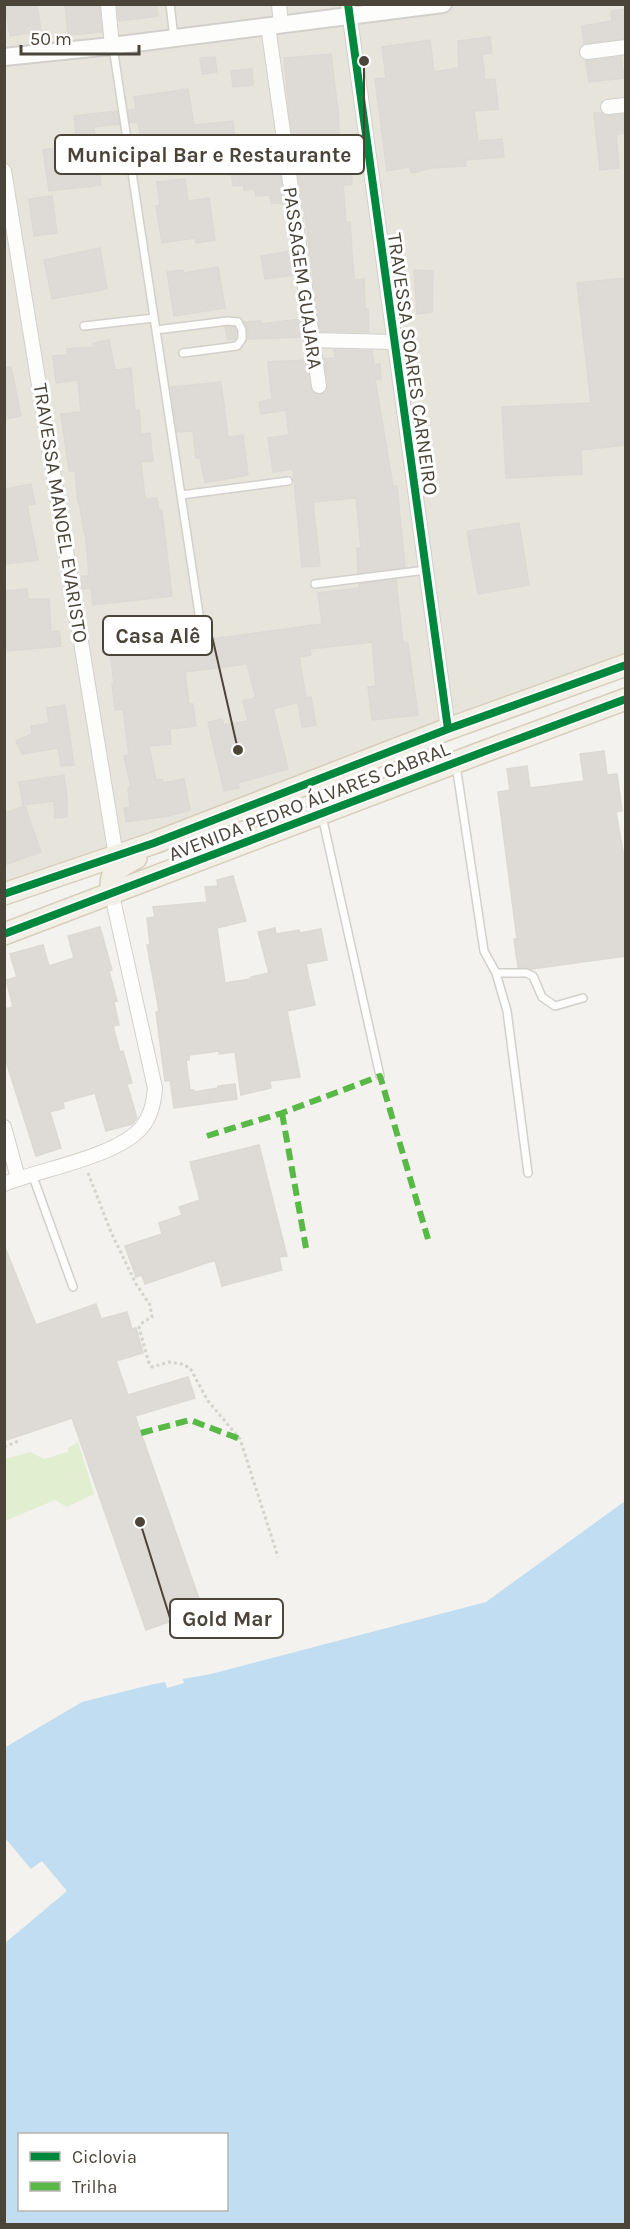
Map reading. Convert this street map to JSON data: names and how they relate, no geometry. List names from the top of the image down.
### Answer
{
  "streets": {
    "main road": ["AVENIDA PEDRO ÁLVARES CABRAL"],
    "street": ["PASSAGEM GUAJARA", "TRAVESSA SOARES CARNEIRO", "TRAVESSA MANOEL EVARISTO"]
  },
  "crossings": [
    ["TRAVESSA SOARES CARNEIRO", "AVENIDA PEDRO ÁLVARES CABRAL"],
    ["TRAVESSA MANOEL EVARISTO", "AVENIDA PEDRO ÁLVARES CABRAL"]
  ],
  "places": ["Municipal Bar e Restaurante", "Casa Alê", "Gold Mar"],
  "legend": ["Ciclovia", "Trilha"],
  "scale_bar": "50 m"
}
